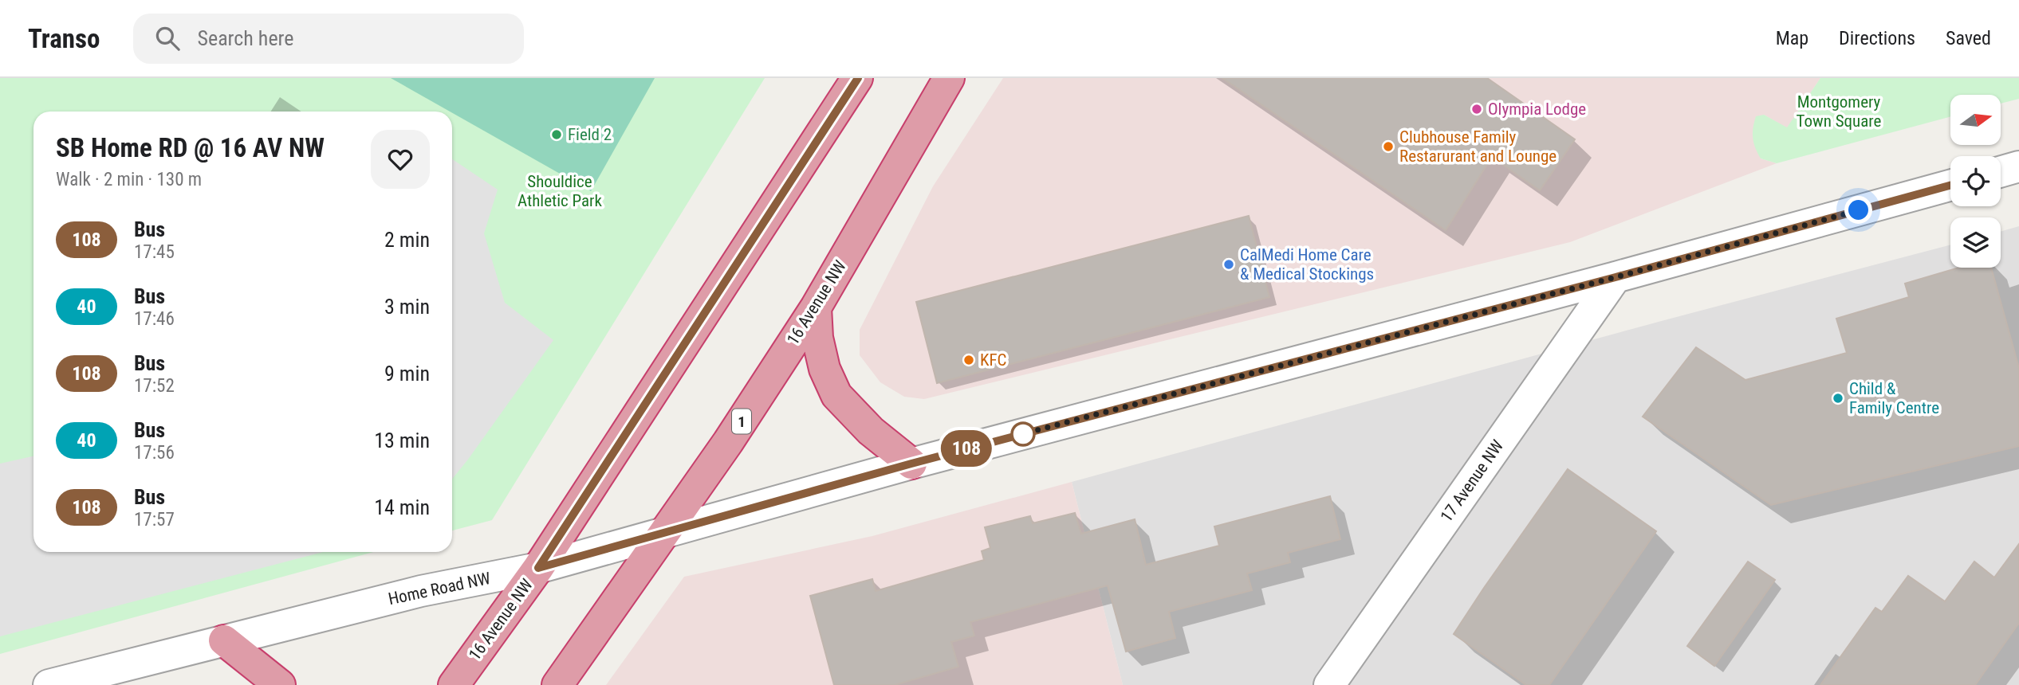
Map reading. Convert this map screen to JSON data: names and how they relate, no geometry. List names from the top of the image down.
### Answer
{
  "streets": {
    "highway": ["16 Avenue NW", "1"],
    "street": ["17 Avenue NW", "Home Road NW"]
  },
  "crossings": [
    ["16 Avenue NW", "Home Road NW"],
    ["17 Avenue NW", "Home Road NW"]
  ],
  "parks": ["Montgomery Town Square", "Shouldice Athletic Park"],
  "places": [
    "Olympia Lodge",
    "Field 2",
    "Clubhouse Family Restarurant and Lounge",
    "CalMedi Home Care & Medical Stockings",
    "KFC",
    "Child & Family Centre"
  ],
  "lines": ["bus line 108"],
  "north": "right",
  "page": {
    "header": "Transo",
    "search": "Search here",
    "nav": ["Map", "Directions", "Saved"],
    "on_map": "108",
    "heading": ["SB Home RD @ 16 AV NW", "Walk · 2 min · 130 m"],
    "list": [
      {
        "mark": "108",
        "name": "Bus",
        "note": "17:45",
        "value": "2 min"
      },
      {
        "mark": "40",
        "name": "Bus",
        "note": "17:46",
        "value": "3 min"
      },
      {
        "mark": "108",
        "name": "Bus",
        "note": "17:52",
        "value": "9 min"
      },
      {
        "mark": "40",
        "name": "Bus",
        "note": "17:56",
        "value": "13 min"
      },
      {
        "mark": "108",
        "name": "Bus",
        "note": "17:57",
        "value": "14 min"
      }
    ]
  }
}
